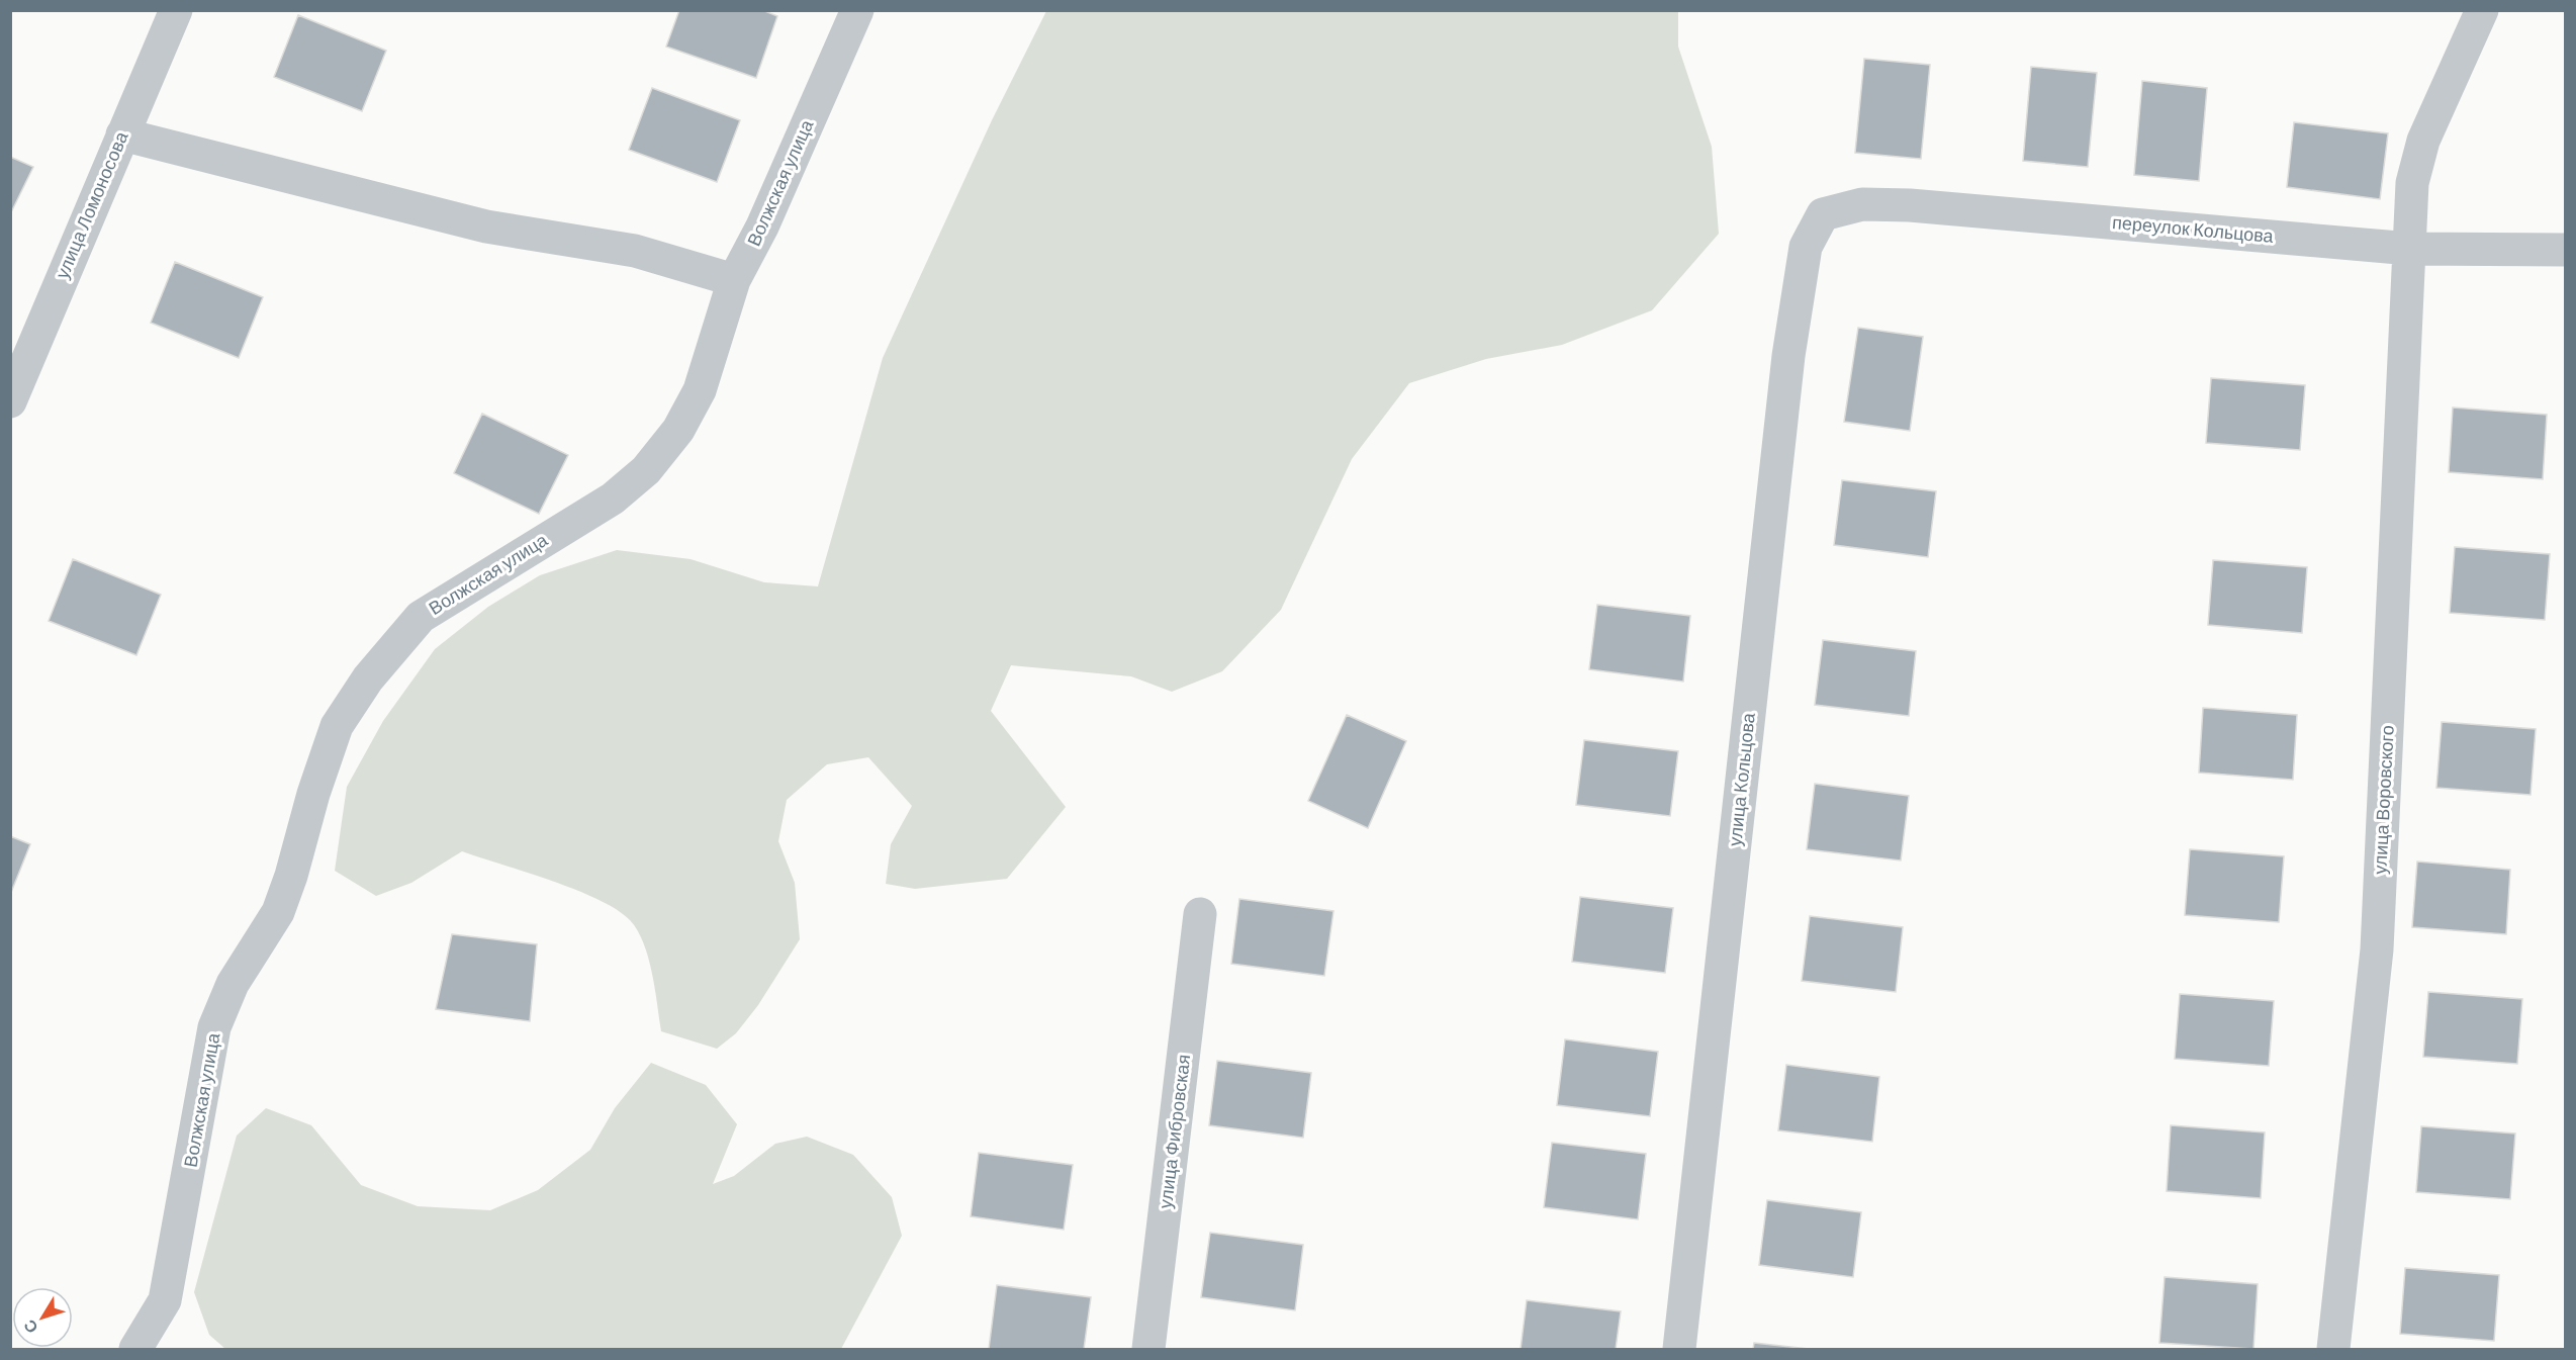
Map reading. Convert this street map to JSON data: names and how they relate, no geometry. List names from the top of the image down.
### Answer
{
  "streets": {
    "street": [
      "Волжская улица",
      "улица Ломоносова",
      "переулок Кольцова",
      "улица Кольцова",
      "улица Воровского",
      "улица Фибровская"
    ]
  },
  "crossings": [
    ["переулок Кольцова", "улица Кольцова"],
    ["переулок Кольцова", "улица Воровского"]
  ],
  "north": "bottom left"
}
